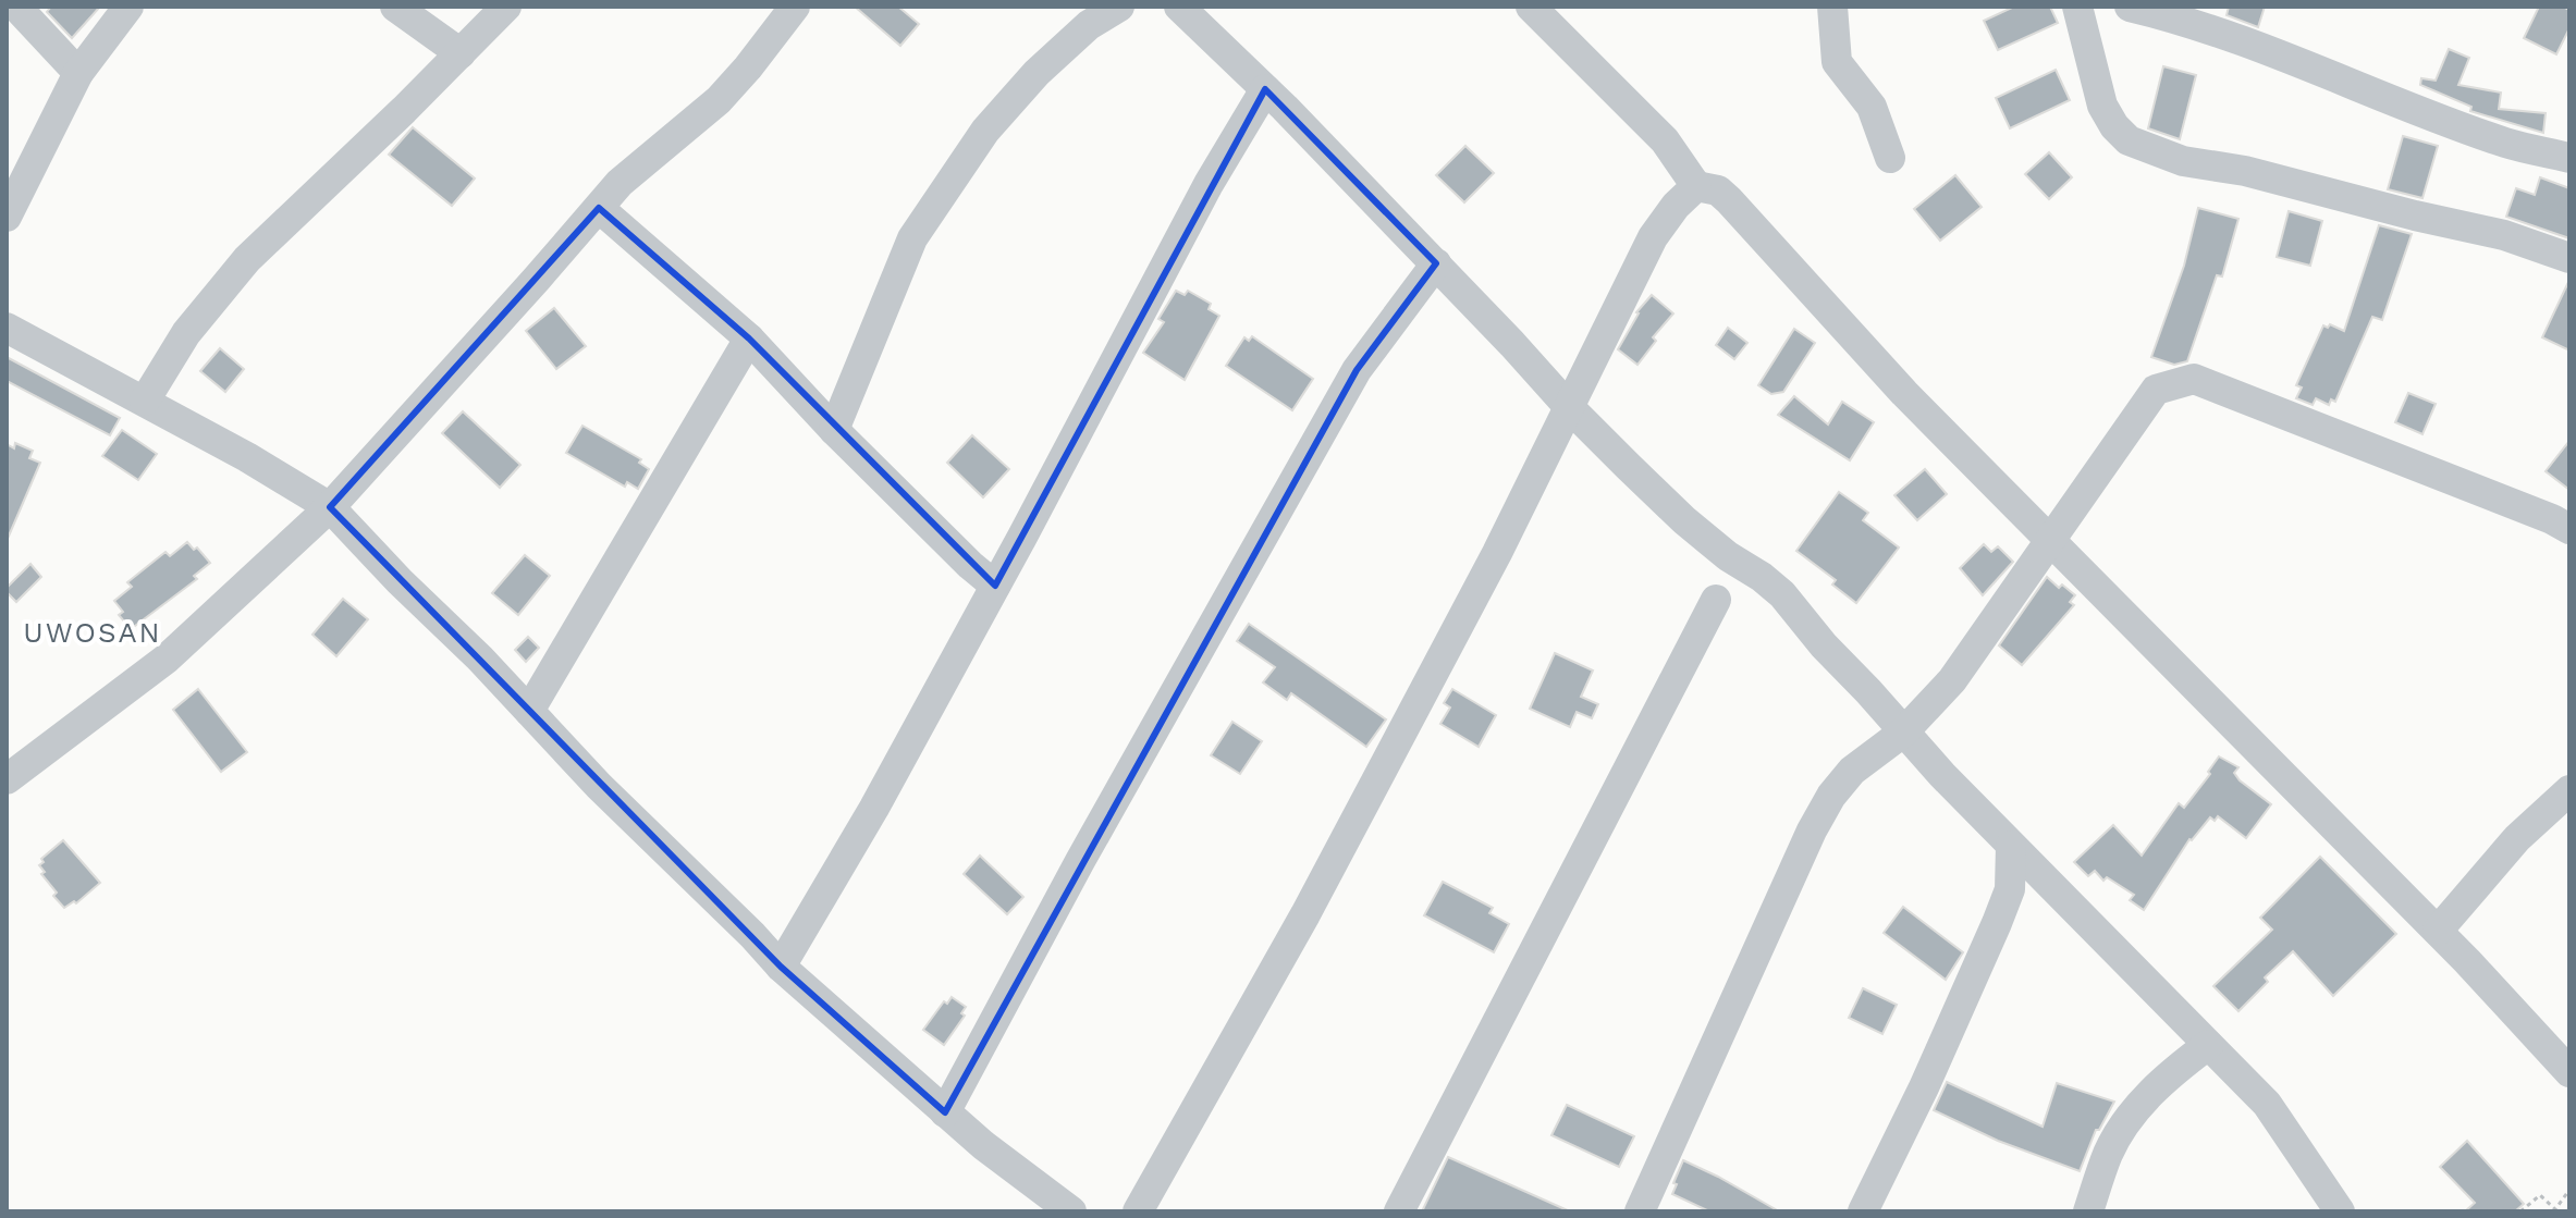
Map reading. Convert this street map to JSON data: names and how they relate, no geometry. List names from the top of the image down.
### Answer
{
  "districts": ["UWOSAN"]
}
